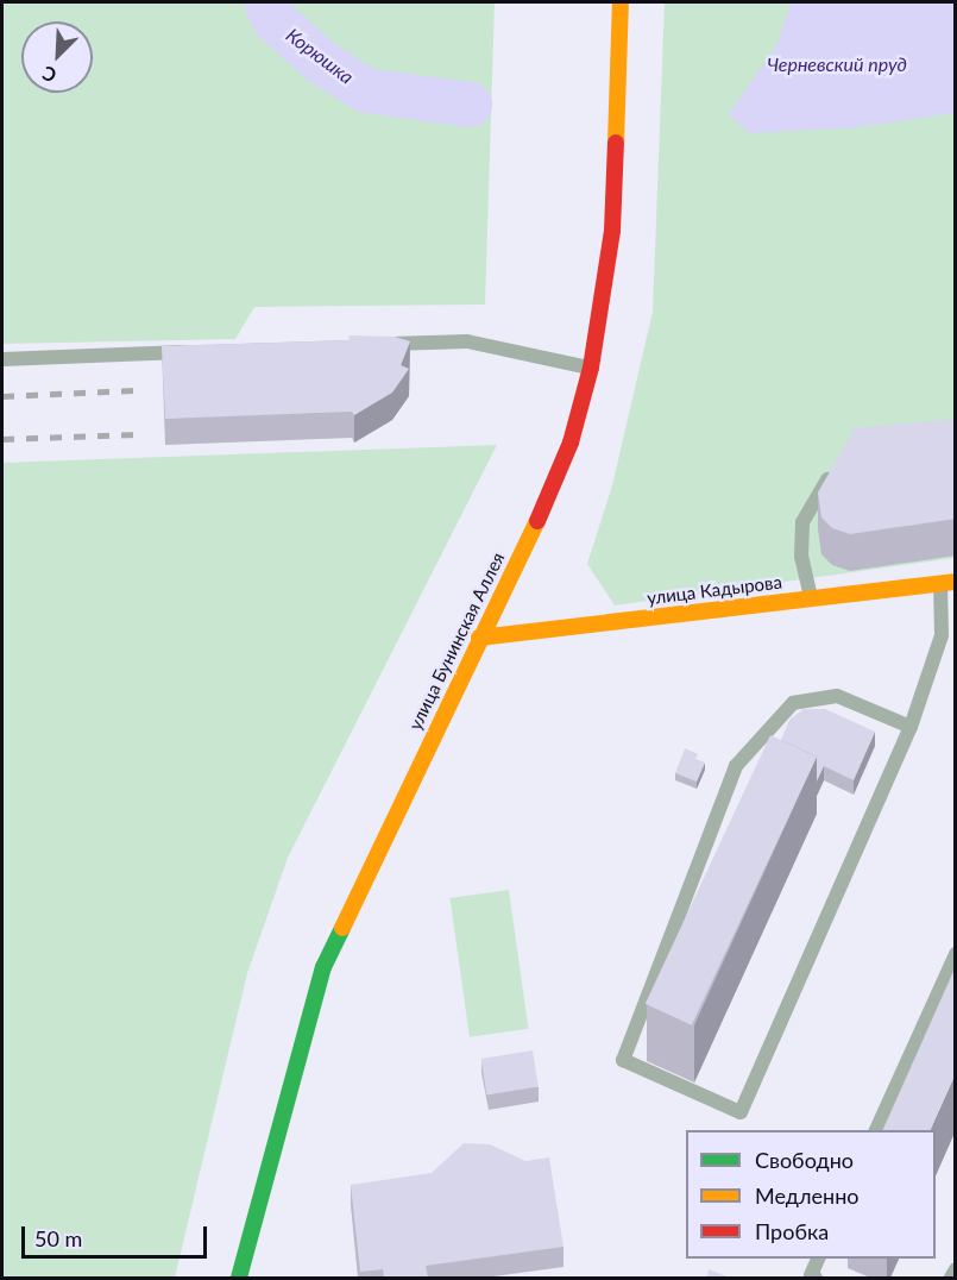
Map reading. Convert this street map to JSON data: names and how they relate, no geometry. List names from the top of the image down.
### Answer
{
  "streets": {
    "street": ["улица Кадырова", "улица Бунинская Аллея"]
  },
  "crossings": [
    ["улица Кадырова", "улица Бунинская Аллея"]
  ],
  "water": ["Корюшка", "Черневский пруд"],
  "legend": ["Свободно", "Медленно", "Пробка"],
  "scale_bar": "50 m",
  "north": "bottom left"
}
